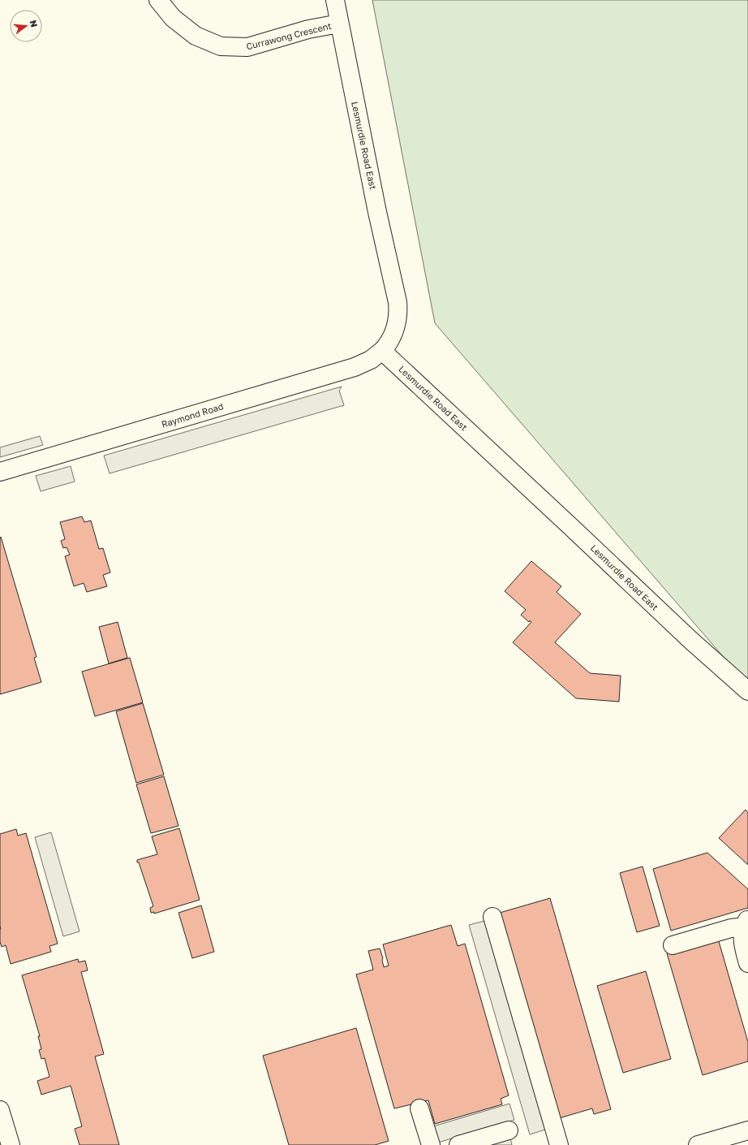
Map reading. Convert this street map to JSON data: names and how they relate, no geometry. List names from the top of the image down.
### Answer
{
  "streets": {
    "street": ["Currawong Crescent", "Lesmurdie Road East", "Raymond Road"]
  },
  "crossings": [
    ["Currawong Crescent", "Lesmurdie Road East"],
    ["Lesmurdie Road East", "Raymond Road"]
  ],
  "north": "right"
}
